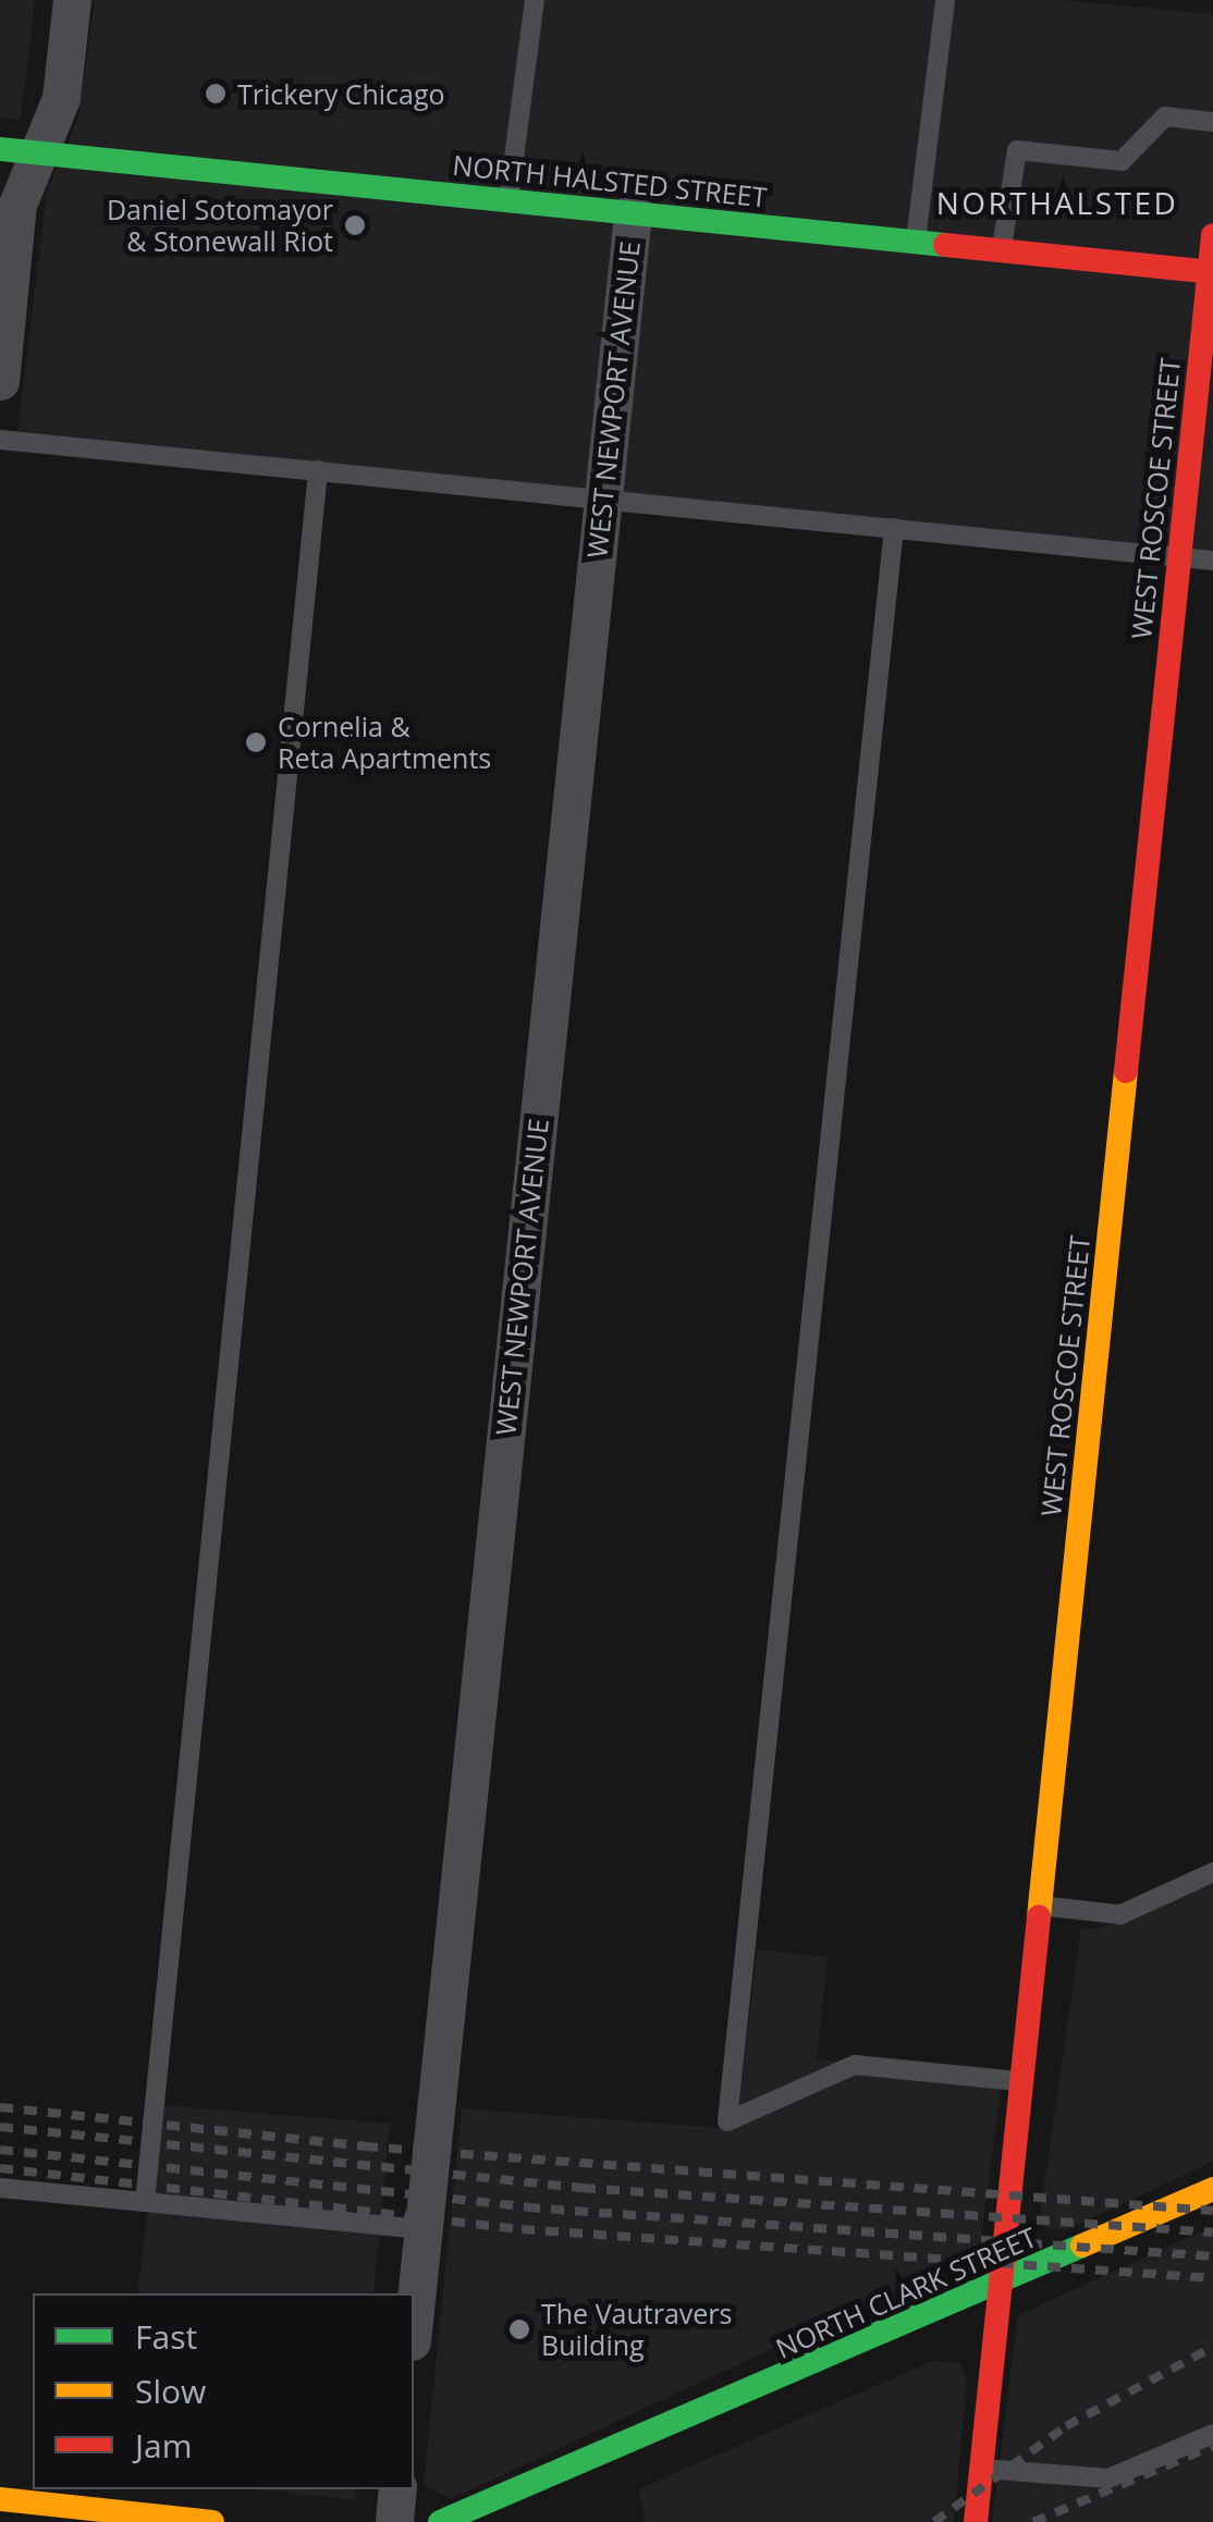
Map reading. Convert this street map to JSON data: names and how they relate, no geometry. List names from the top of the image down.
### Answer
{
  "streets": {
    "street": [
      "NORTH HALSTED STREET",
      "WEST NEWPORT AVENUE",
      "WEST ROSCOE STREET",
      "NORTH CLARK STREET"
    ]
  },
  "crossings": [
    ["NORTH HALSTED STREET", "WEST NEWPORT AVENUE"],
    ["NORTH HALSTED STREET", "WEST ROSCOE STREET"],
    ["WEST ROSCOE STREET", "NORTH CLARK STREET"]
  ],
  "districts": ["NORTHALSTED"],
  "places": [
    "Trickery Chicago",
    "Daniel Sotomayor & Stonewall Riot",
    "Cornelia & Reta Apartments",
    "The Vautravers Building"
  ],
  "legend": ["Fast", "Slow", "Jam"]
}
